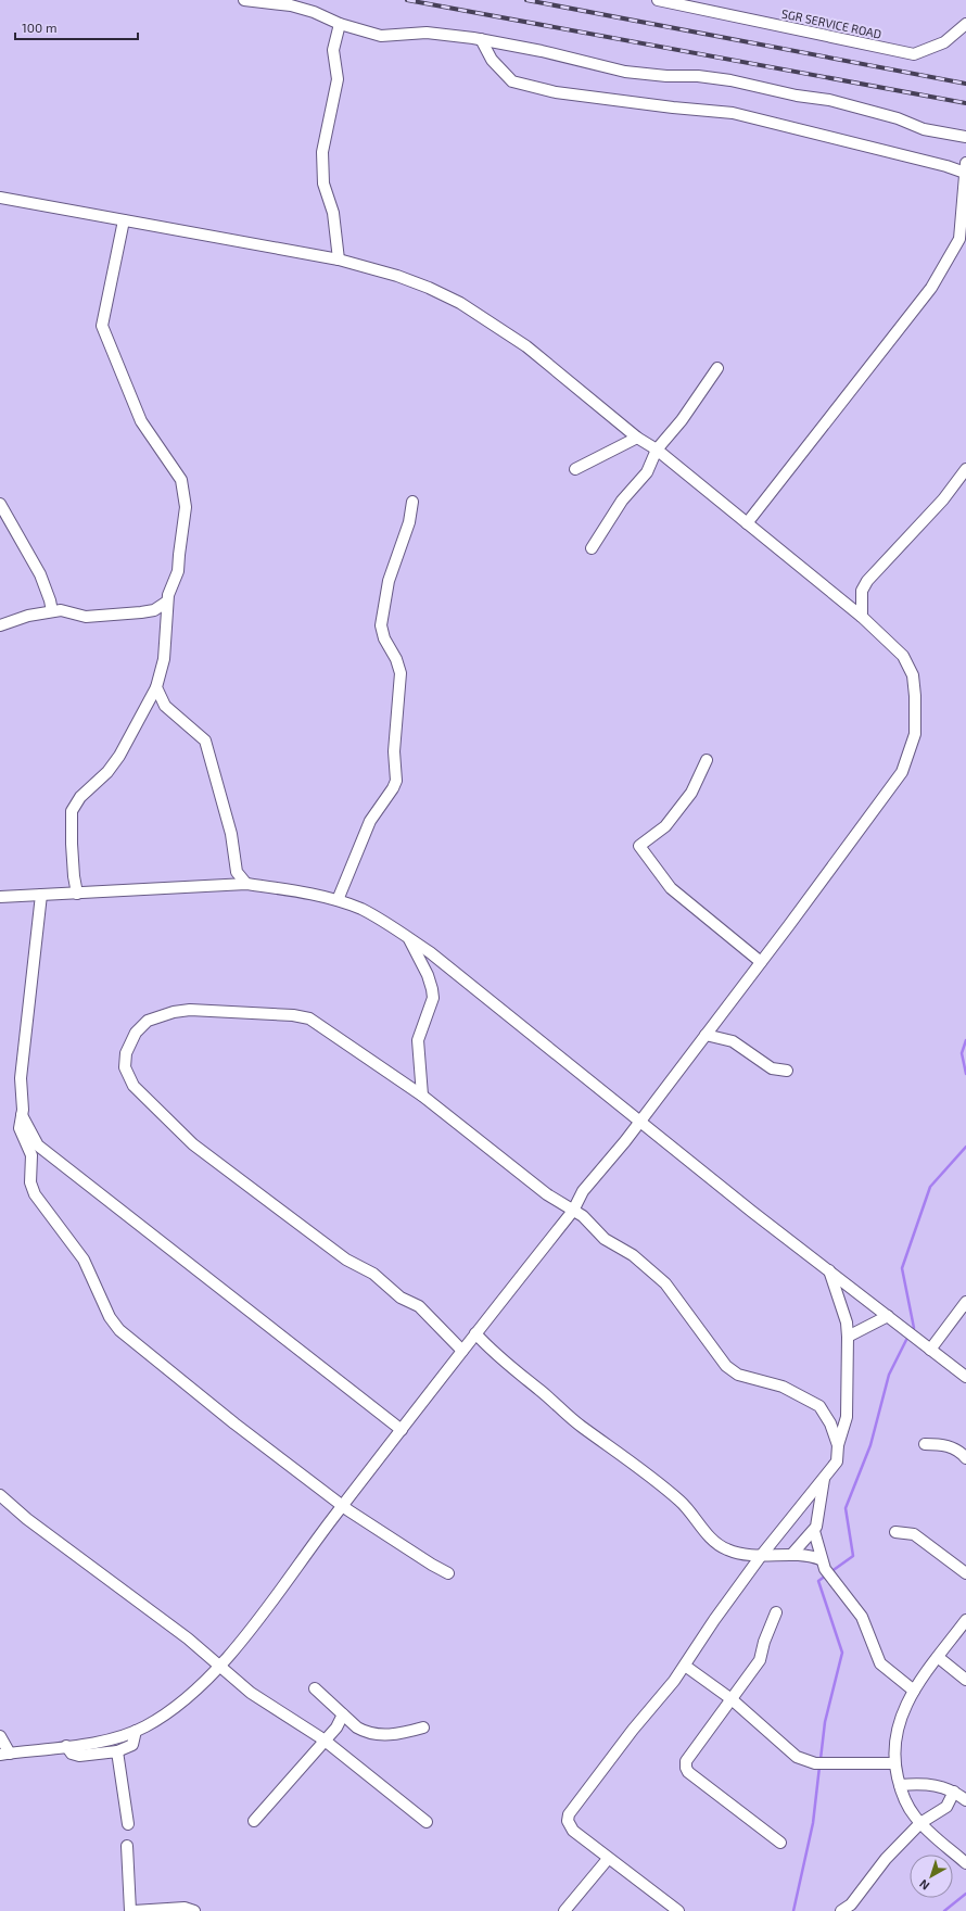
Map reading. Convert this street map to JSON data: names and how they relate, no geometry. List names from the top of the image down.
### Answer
{
  "streets": {
    "street": ["SGR SERVICE ROAD"]
  },
  "scale_bar": "100 m",
  "north": "bottom left"
}
